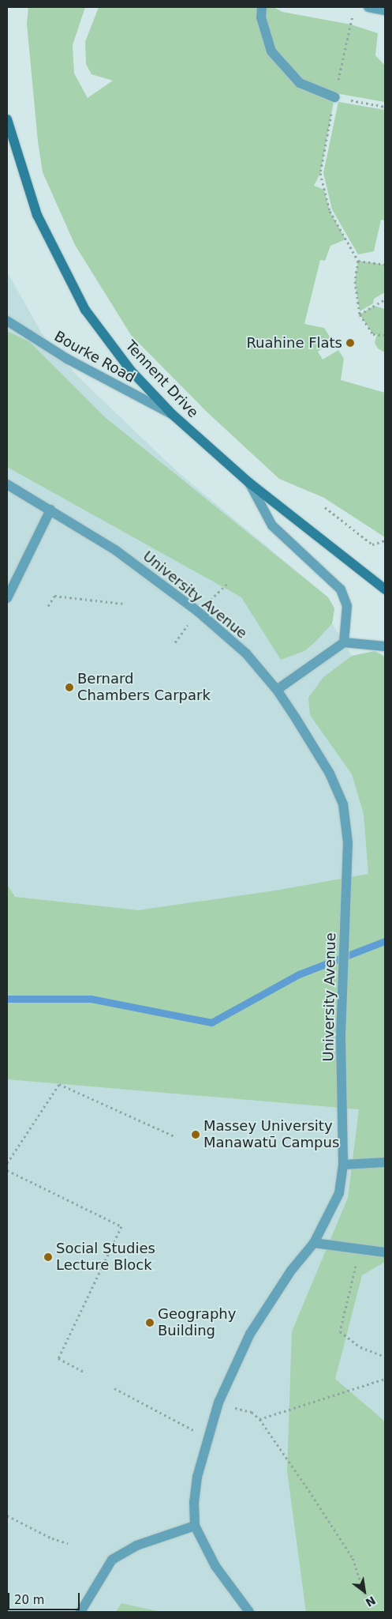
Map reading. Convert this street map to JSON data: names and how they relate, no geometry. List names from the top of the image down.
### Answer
{
  "streets": {
    "main road": ["Tennent Drive"],
    "street": ["Bourke Road", "University Avenue"]
  },
  "crossings": [
    ["Bourke Road", "Tennent Drive"]
  ],
  "places": [
    "Ruahine Flats",
    "Bernard Chambers Carpark",
    "Massey University Manawatū Campus",
    "Social Studies Lecture Block",
    "Geography Building"
  ],
  "scale_bar": "20 m",
  "north": "bottom right"
}
